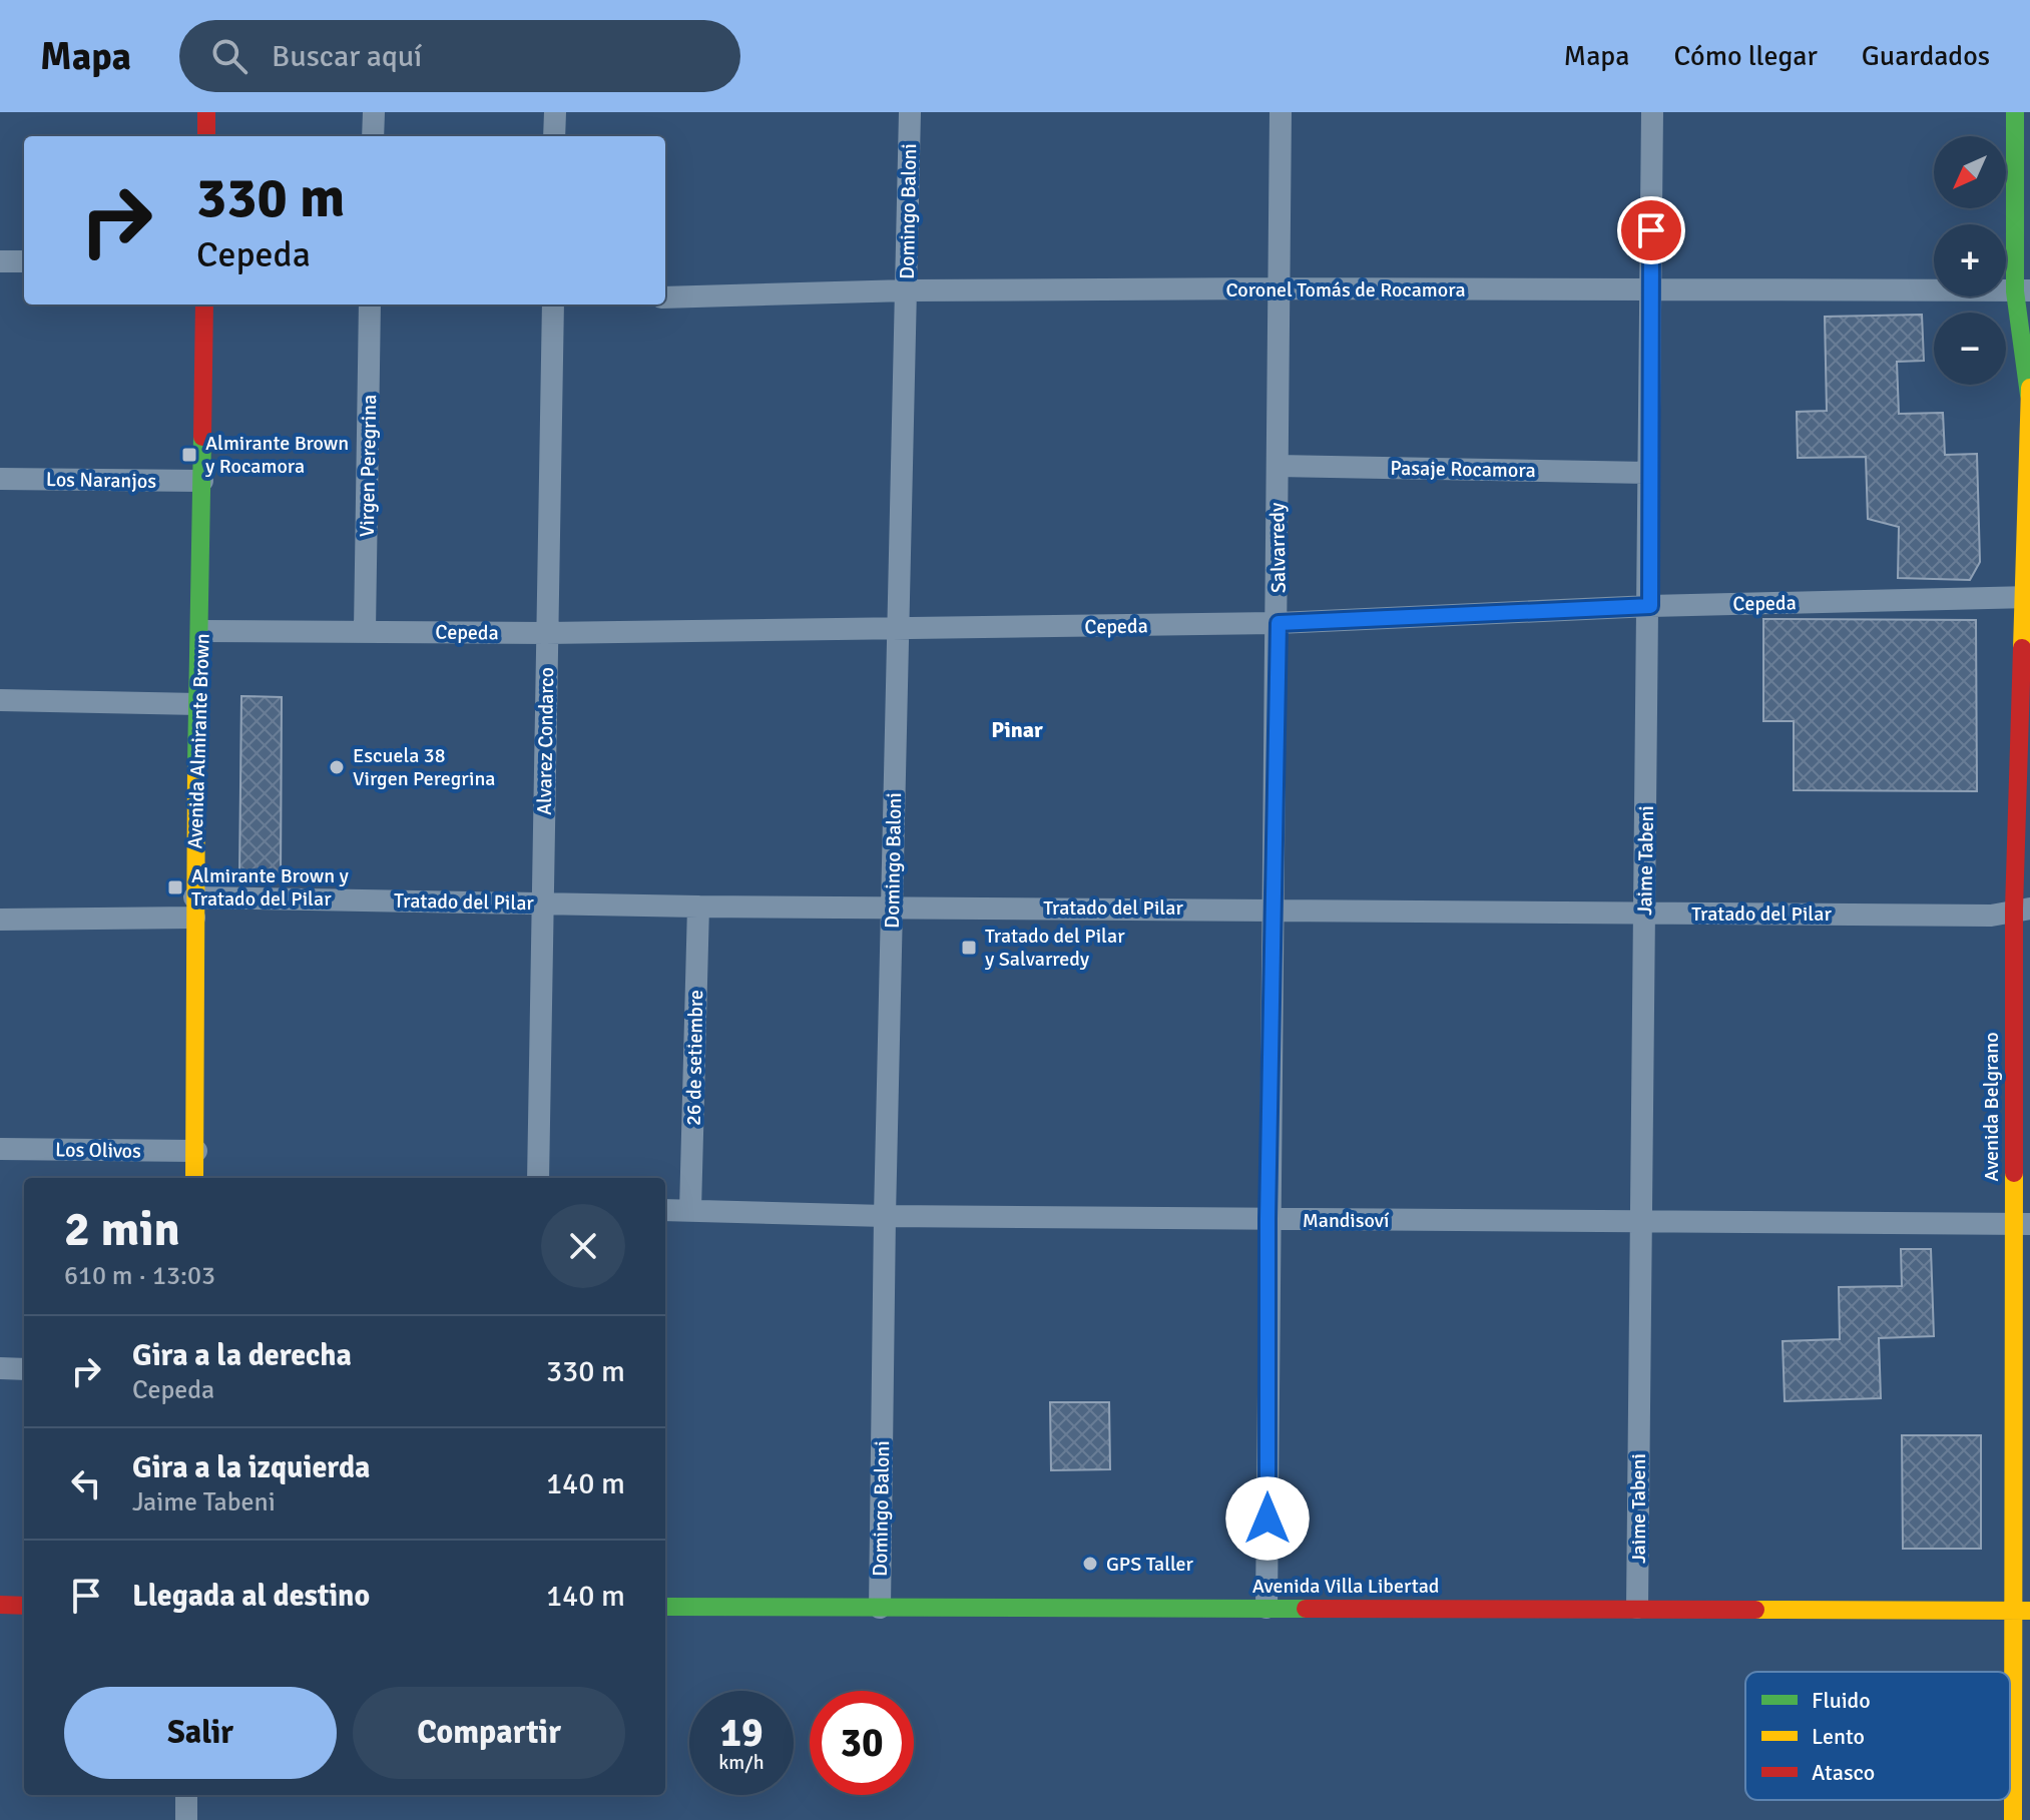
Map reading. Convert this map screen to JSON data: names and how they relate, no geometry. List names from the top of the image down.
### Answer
{
  "streets": {
    "main road": ["Avenida Almirante Brown", "Avenida Belgrano", "Avenida Villa Libertad"],
    "street": [
      "Domingo Baloni",
      "Coronel Tomás de Rocamora",
      "Virgen Peregrina",
      "Pasaje Rocamora",
      "Los Naranjos",
      "Salvarredy",
      "Cepeda",
      "Alvarez Condarco",
      "Jaime Tabeni",
      "Tratado del Pilar",
      "26 de setiembre",
      "Los Olivos",
      "Mandisoví"
    ]
  },
  "crossings": [
    ["Domingo Baloni", "Coronel Tomás de Rocamora"],
    ["Domingo Baloni", "Cepeda"],
    ["Domingo Baloni", "Tratado del Pilar"],
    ["Domingo Baloni", "Mandisoví"],
    ["Domingo Baloni", "Avenida Villa Libertad"],
    ["Coronel Tomás de Rocamora", "Salvarredy"],
    ["Coronel Tomás de Rocamora", "Jaime Tabeni"],
    ["Coronel Tomás de Rocamora", "Avenida Belgrano"],
    ["Virgen Peregrina", "Cepeda"],
    ["Pasaje Rocamora", "Salvarredy"],
    ["Pasaje Rocamora", "Jaime Tabeni"],
    ["Los Naranjos", "Avenida Almirante Brown"],
    ["Salvarredy", "Cepeda"],
    ["Salvarredy", "Tratado del Pilar"],
    ["Salvarredy", "Mandisoví"],
    ["Salvarredy", "Avenida Villa Libertad"],
    ["Cepeda", "Avenida Almirante Brown"],
    ["Cepeda", "Alvarez Condarco"],
    ["Cepeda", "Jaime Tabeni"],
    ["Cepeda", "Avenida Belgrano"],
    ["Avenida Almirante Brown", "Tratado del Pilar"],
    ["Avenida Almirante Brown", "Los Olivos"],
    ["Alvarez Condarco", "Tratado del Pilar"],
    ["Jaime Tabeni", "Tratado del Pilar"],
    ["Jaime Tabeni", "Mandisoví"],
    ["Jaime Tabeni", "Avenida Villa Libertad"],
    ["Tratado del Pilar", "26 de setiembre"],
    ["Tratado del Pilar", "Avenida Belgrano"],
    ["26 de setiembre", "Mandisoví"],
    ["Avenida Belgrano", "Mandisoví"],
    ["Avenida Belgrano", "Avenida Villa Libertad"]
  ],
  "districts": ["Pinar"],
  "places": {
    "transit": ["Almirante Brown y Rocamora", "Almirante Brown y Tratado del Pilar", "Tratado del Pilar y Salvarredy"],
    "other": ["Escuela 38 Virgen Peregrina", "GPS Taller"]
  },
  "legend": ["Fluido", "Lento", "Atasco"],
  "north": "bottom left",
  "page": {
    "header": "Mapa",
    "search": "Buscar aquí",
    "nav": ["Mapa", "Cómo llegar", "Guardados"],
    "map_buttons": ["+", "−"],
    "turn": ["330 m", "Cepeda"],
    "heading": ["2 min", "610 m · 13:03"],
    "list": [
      {
        "name": "Gira a la derecha",
        "note": "Cepeda",
        "value": "330 m"
      },
      {
        "name": "Gira a la izquierda",
        "note": "Jaime Tabeni",
        "value": "140 m"
      },
      {
        "name": "Llegada al destino",
        "value": "140 m"
      }
    ],
    "buttons": ["Salir", "Compartir"],
    "speed": "19 km/h",
    "limit": "30"
  }
}
